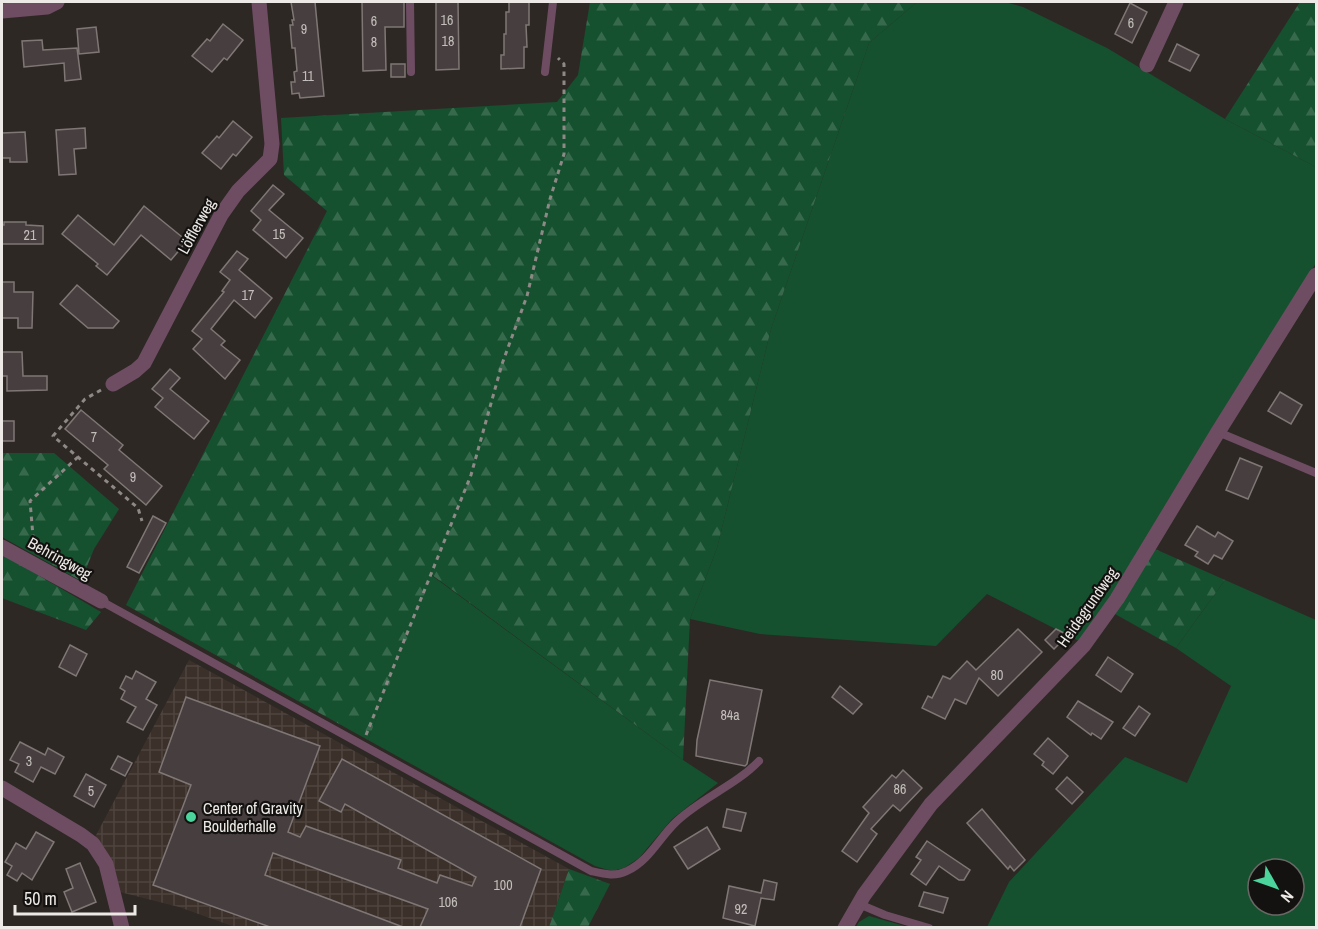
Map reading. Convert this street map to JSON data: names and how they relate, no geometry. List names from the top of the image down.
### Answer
{
  "streets": {
    "street": ["Löfflerweg", "Behringweg", "Heidegrundweg"]
  },
  "places": ["Center of Gravity Boulderhalle"],
  "house_numbers": [
    "16",
    "6",
    "6",
    "9",
    "18",
    "8",
    "11",
    "15",
    "21",
    "17",
    "7",
    "9",
    "80",
    "84a",
    "3",
    "86",
    "5",
    "100",
    "106",
    "92"
  ],
  "scale_bar": "50 m",
  "north": "bottom right"
}
